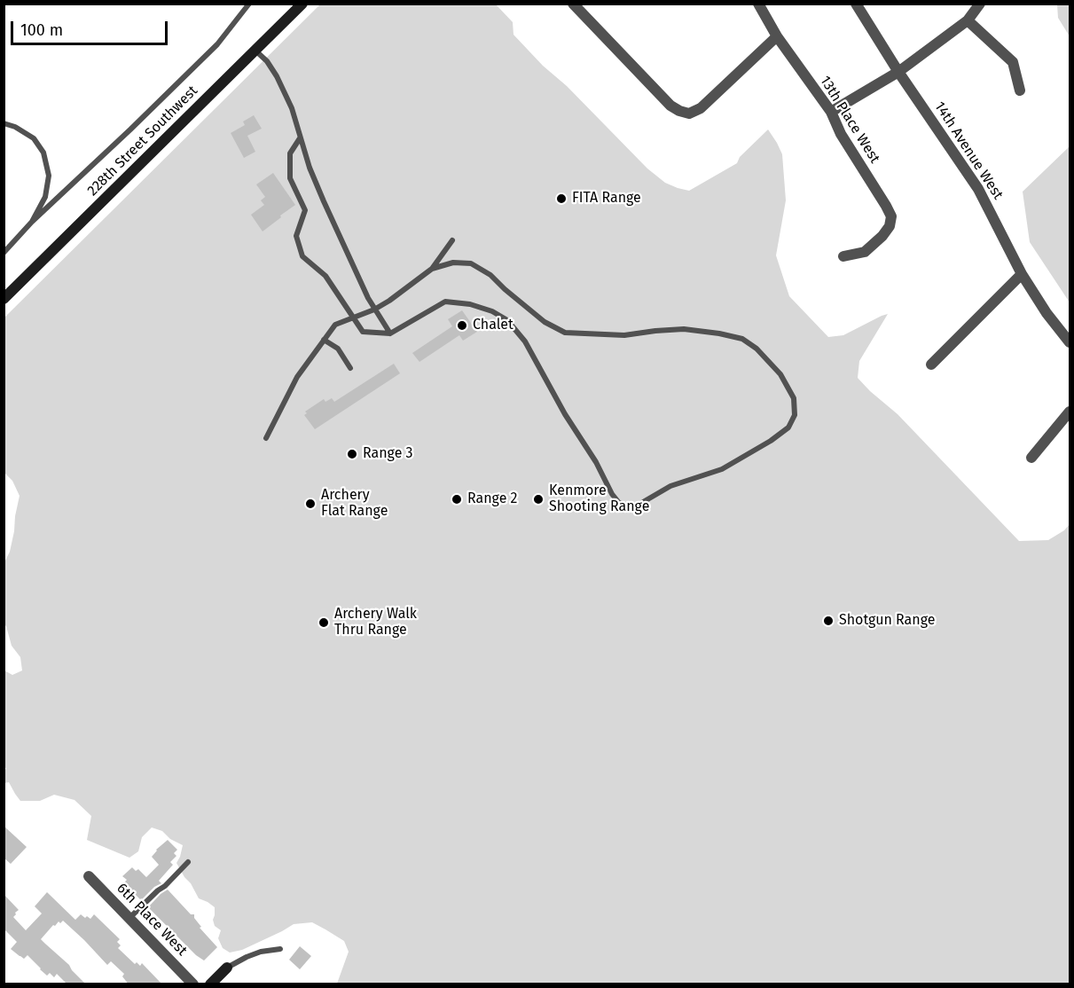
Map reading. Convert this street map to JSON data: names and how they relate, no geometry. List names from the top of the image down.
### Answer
{
  "streets": {
    "main road": ["228th Street Southwest"],
    "street": ["13th Place West", "14th Avenue West", "6th Place West"]
  },
  "places": [
    "FITA Range",
    "Chalet",
    "Range 3",
    "Range 2",
    "Kenmore Shooting Range",
    "Archery Flat Range",
    "Shotgun Range",
    "Archery Walk Thru Range"
  ],
  "scale_bar": "100 m"
}
